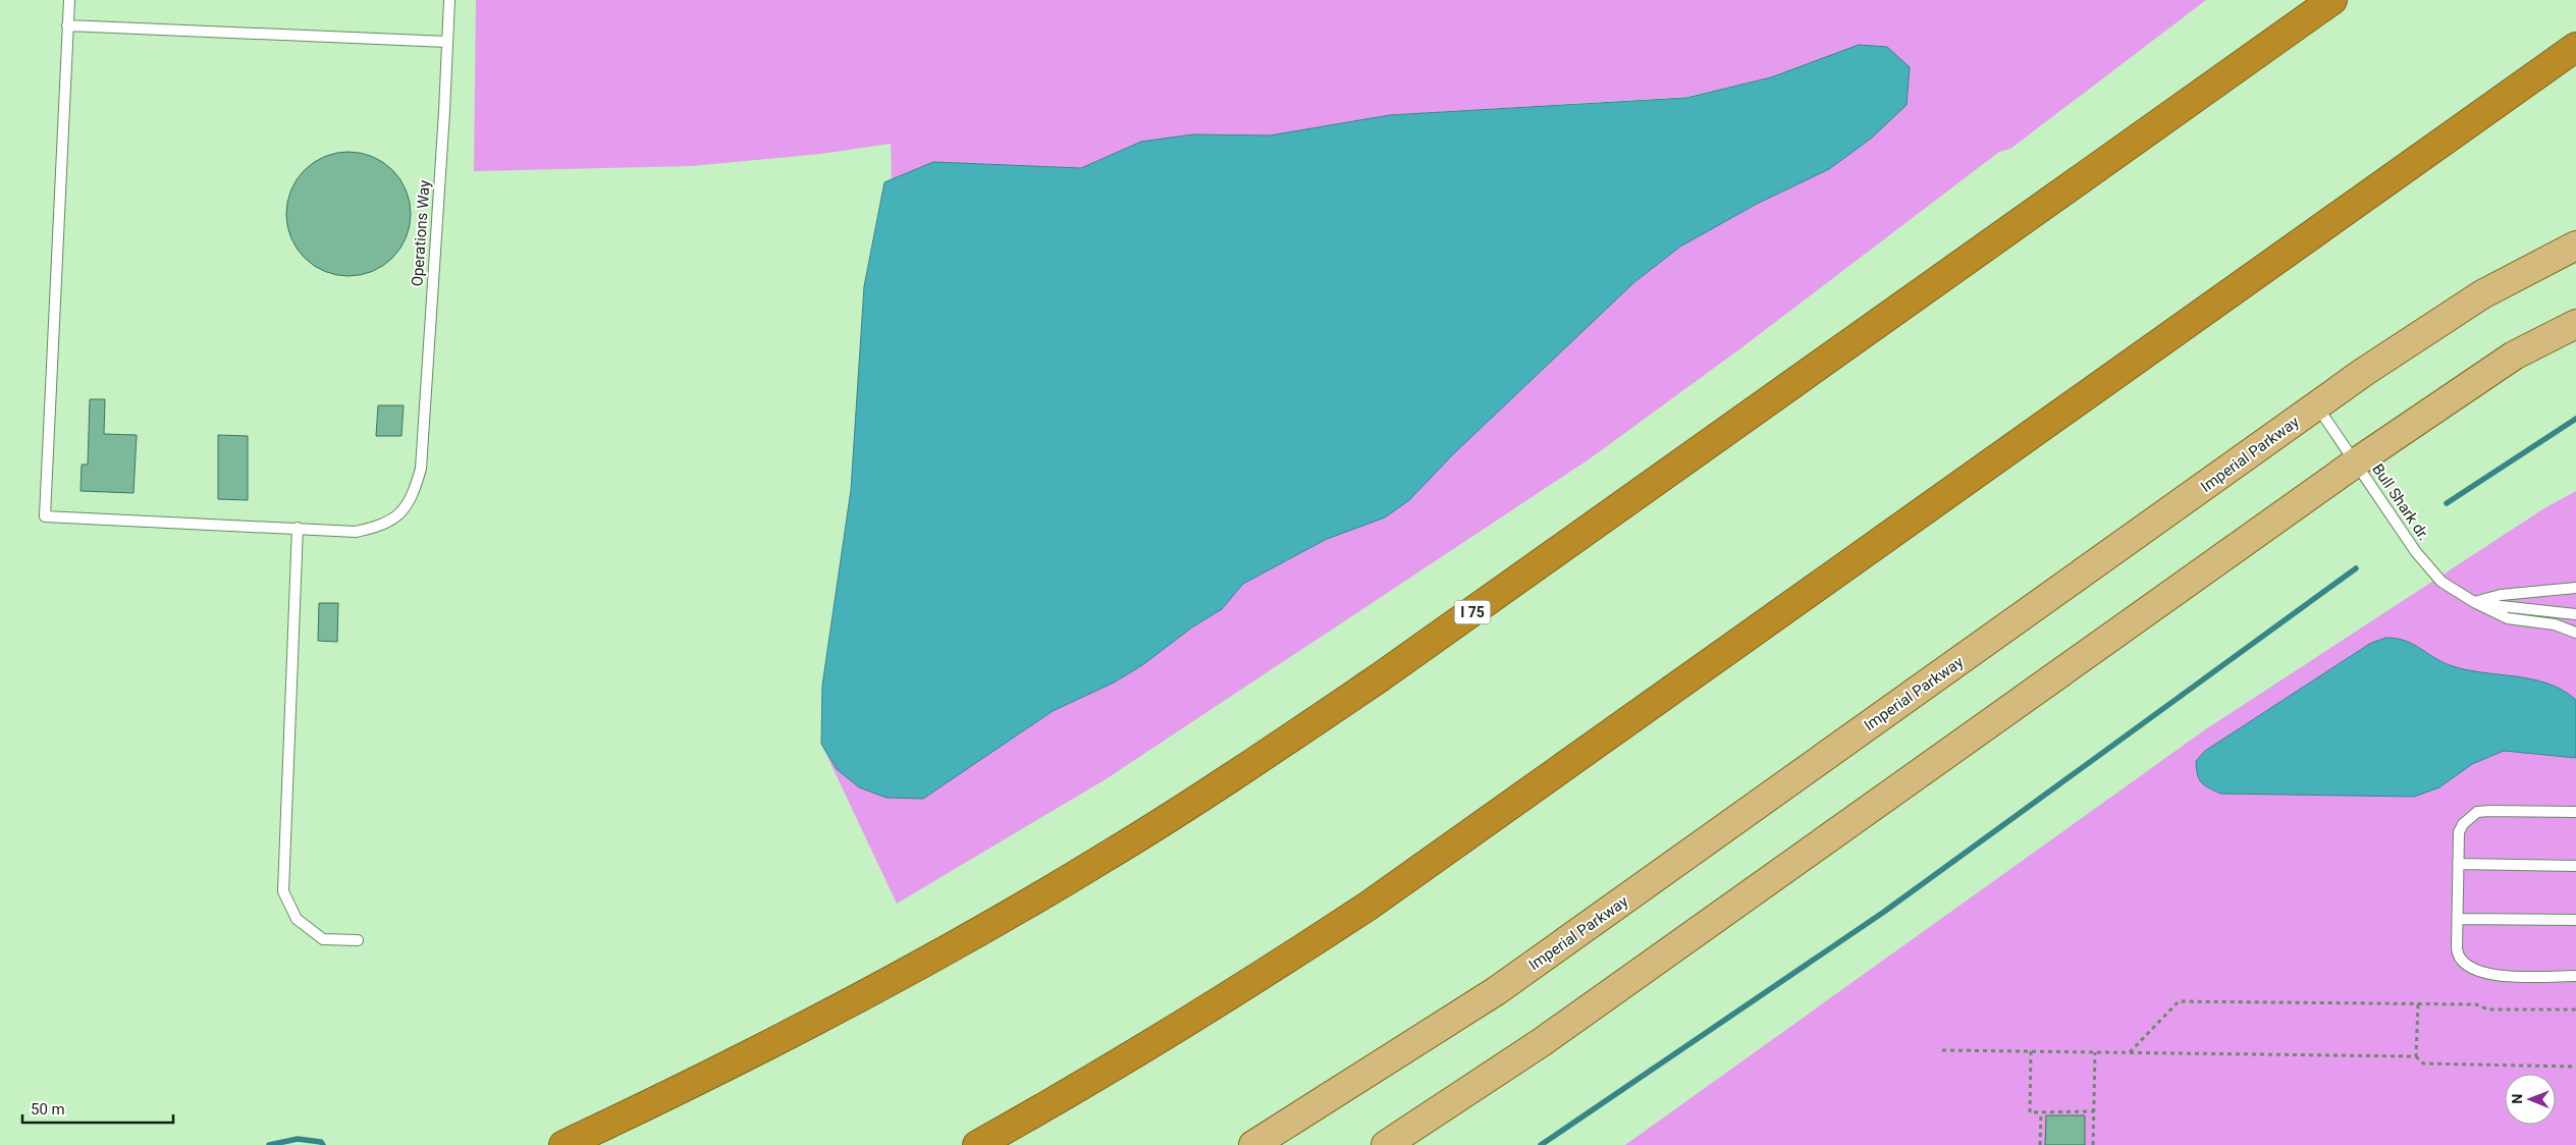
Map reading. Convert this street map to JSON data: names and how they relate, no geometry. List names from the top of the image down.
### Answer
{
  "streets": {
    "highway": ["I 75"],
    "main road": ["Imperial Parkway"],
    "lane": ["Operations Way", "Bull Shark dr."]
  },
  "crossings": [
    ["Imperial Parkway", "Bull Shark dr."]
  ],
  "scale_bar": "50 m",
  "north": "left"
}
